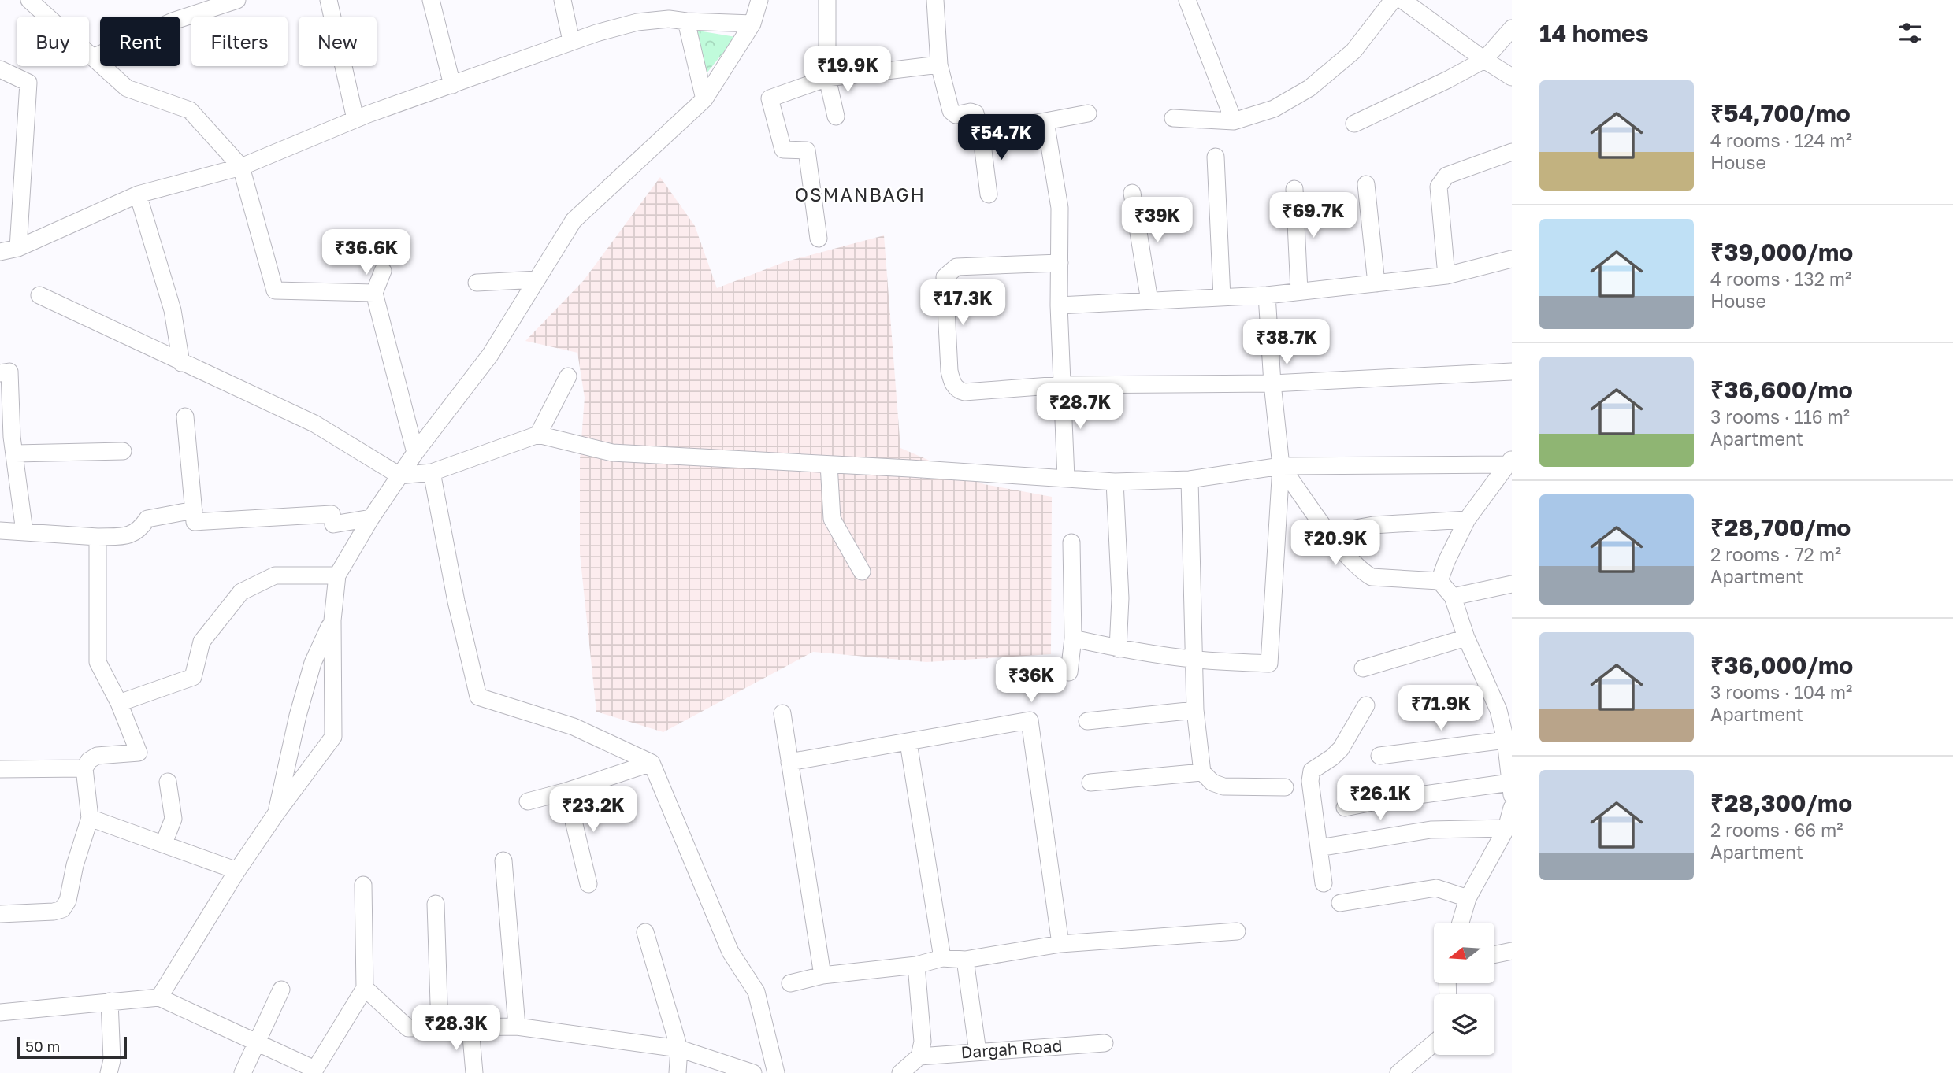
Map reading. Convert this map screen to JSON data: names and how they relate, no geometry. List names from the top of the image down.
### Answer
{
  "streets": {
    "street": ["Dargah Road"]
  },
  "districts": ["OSMANBAGH"],
  "scale_bar": "50 m",
  "north": "left",
  "page": {
    "heading": "14 homes",
    "chip": [
      "Buy",
      "Rent",
      "Filters",
      "New"
    ],
    "price": [
      "₹19.9K",
      "₹54.7K",
      "₹69.7K",
      "₹39K",
      "₹36.6K",
      "₹17.3K",
      "₹38.7K",
      "₹28.7K",
      "₹20.9K",
      "₹36K",
      "₹71.9K",
      "₹26.1K",
      "₹23.2K",
      "₹28.3K"
    ],
    "list": [
      {
        "name": "₹54,700/mo",
        "note": "4 rooms · 124 m² · House"
      },
      {
        "name": "₹39,000/mo",
        "note": "4 rooms · 132 m² · House"
      },
      {
        "name": "₹36,600/mo",
        "note": "3 rooms · 116 m² · Apartment"
      },
      {
        "name": "₹28,700/mo",
        "note": "2 rooms · 72 m² · Apartment"
      },
      {
        "name": "₹36,000/mo",
        "note": "3 rooms · 104 m² · Apartment"
      },
      {
        "name": "₹28,300/mo",
        "note": "2 rooms · 66 m² · Apartment"
      }
    ],
    "scale": "50 m"
  }
}
